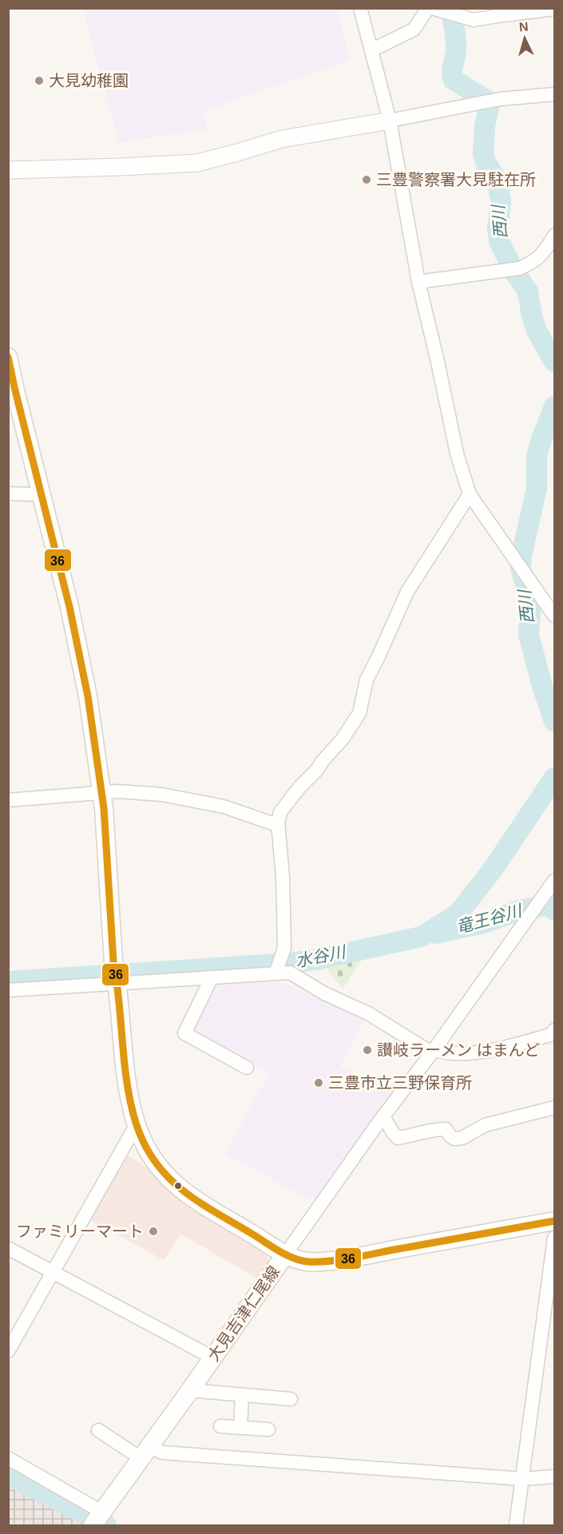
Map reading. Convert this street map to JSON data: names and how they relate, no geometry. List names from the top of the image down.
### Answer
{
  "streets": {
    "main road": ["大見吉津仁尾線"]
  },
  "water": ["西川", "竜王谷川", "水谷川"],
  "places": [
    "大見幼稚園",
    "三豊警察署大見駐在所",
    "讃岐ラーメン はまんど",
    "三豊市立三野保育所",
    "ファミリーマート"
  ],
  "lines": ["transit line 36"],
  "north": "top"
}
